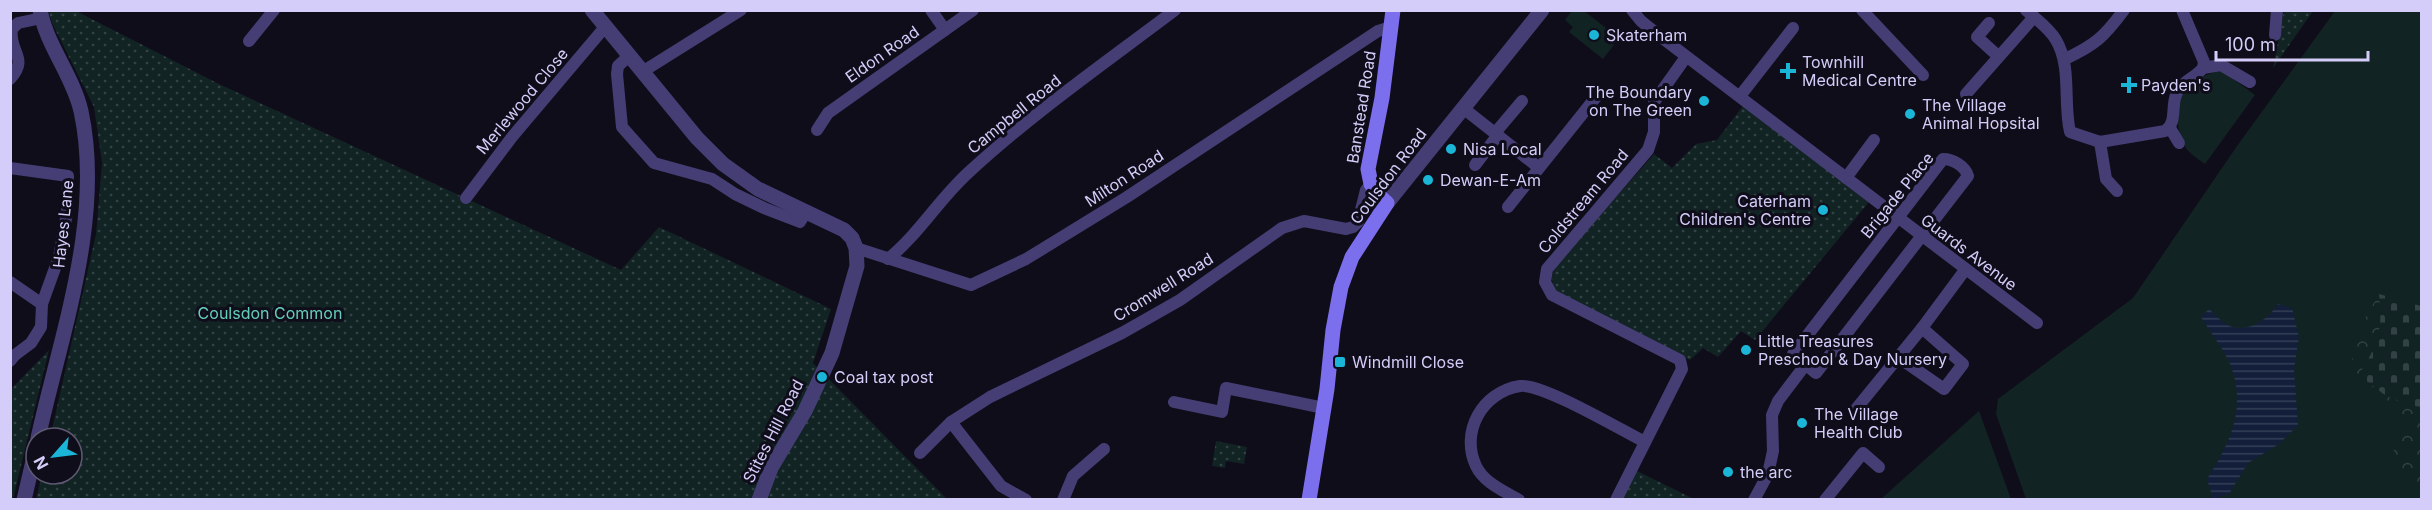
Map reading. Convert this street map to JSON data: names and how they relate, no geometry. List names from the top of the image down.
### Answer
{
  "streets": {
    "main road": ["Banstead Road", "Coulsdon Road"],
    "street": [
      "Eldon Road",
      "Merlewood Close",
      "Campbell Road",
      "Milton Road",
      "Brigade Place",
      "Coldstream Road",
      "Hayes Lane",
      "Guards Avenue",
      "Cromwell Road",
      "Stites Hill Road"
    ]
  },
  "crossings": [
    ["Banstead Road", "Coulsdon Road"],
    ["Banstead Road", "Milton Road"],
    ["Banstead Road", "Cromwell Road"],
    ["Campbell Road", "Milton Road"],
    ["Milton Road", "Stites Hill Road"],
    ["Brigade Place", "Guards Avenue"],
    ["Coldstream Road", "Guards Avenue"]
  ],
  "parks": ["Coulsdon Common"],
  "places": {
    "other": [
      "Skaterham",
      "The Boundary on The Green",
      "The Village Animal Hopsital",
      "Nisa Local",
      "Dewan-E-Am",
      "Caterham Children's Centre",
      "Little Treasures Preschool & Day Nursery",
      "Coal tax post",
      "The Village Health Club",
      "the arc"
    ],
    "health": ["Townhill Medical Centre", "Payden's"],
    "transit": ["Windmill Close"]
  },
  "scale_bar": "100 m",
  "north": "bottom left"
}
